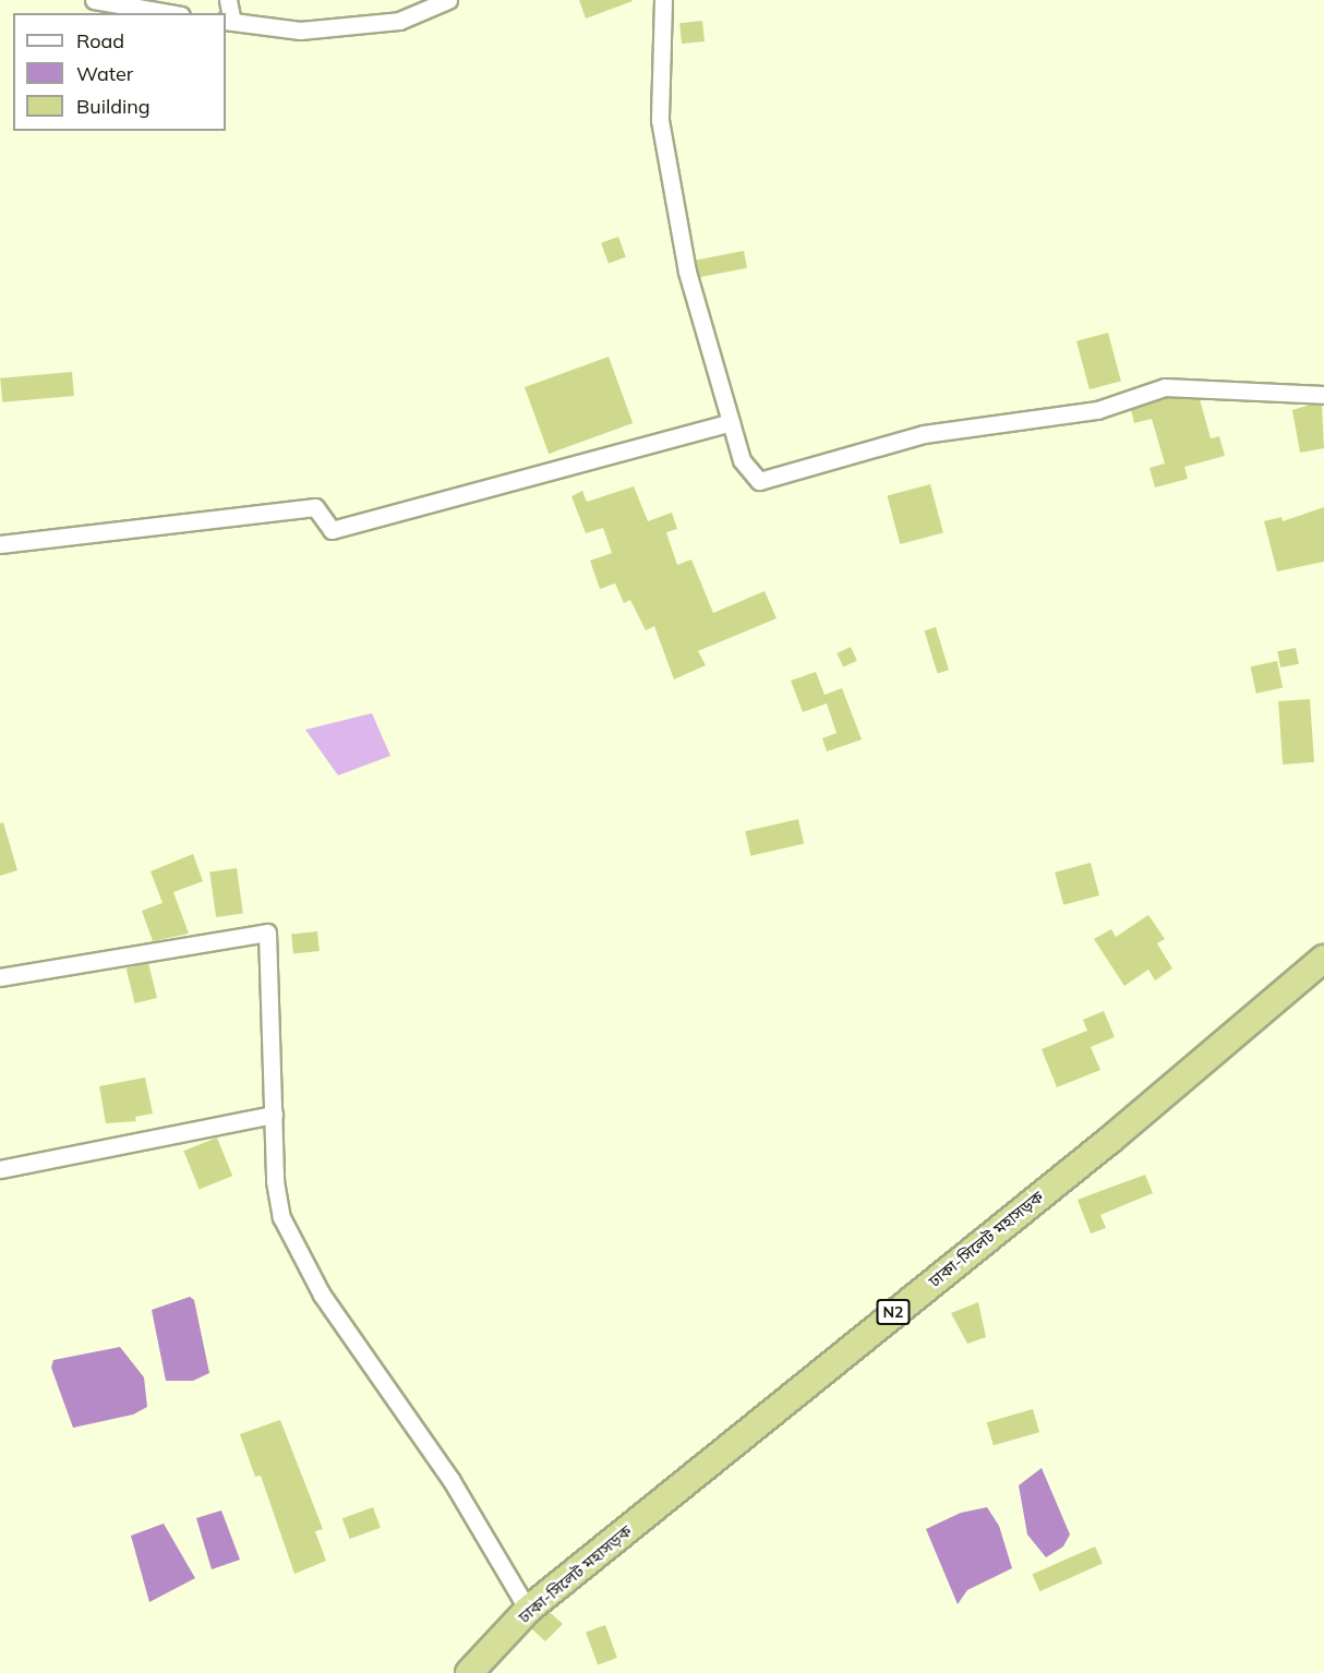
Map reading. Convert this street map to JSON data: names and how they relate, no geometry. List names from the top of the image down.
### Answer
{
  "streets": {
    "highway": ["ঢাকা-সিলেট মহাসড়ক", "N2"]
  },
  "legend": ["Road", "Water", "Building"]
}
